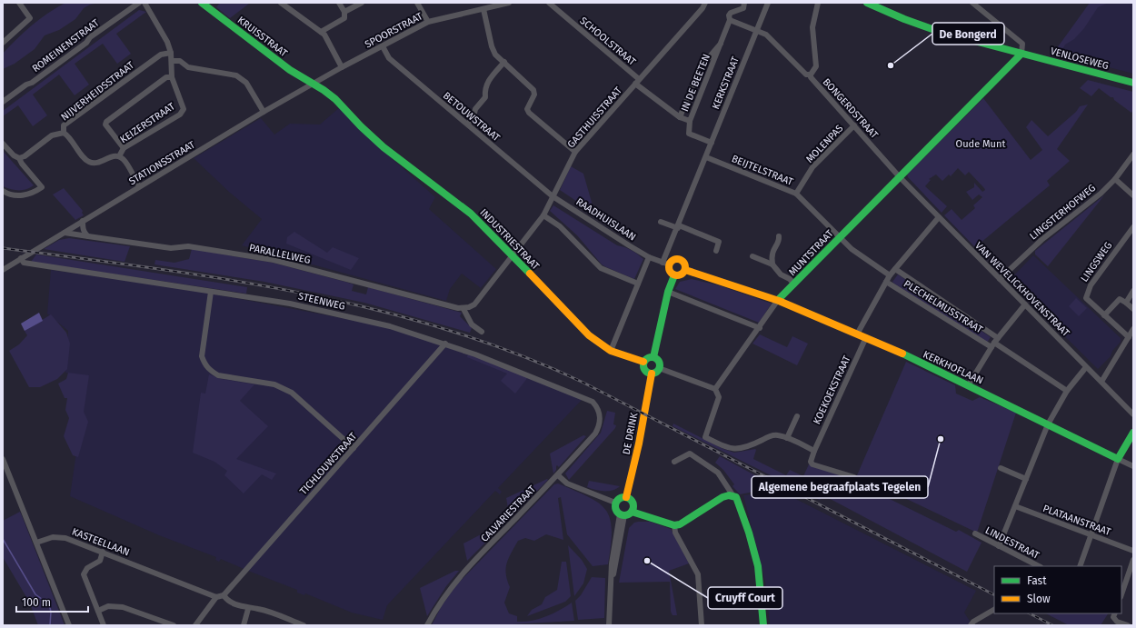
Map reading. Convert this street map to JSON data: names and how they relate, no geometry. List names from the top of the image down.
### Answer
{
  "streets": {
    "street": [
      "SPOORSTRAAT",
      "KRUISSTRAAT",
      "SCHOOLSTRAAT",
      "ROMEINENSTRAAT",
      "VENLOSEWEG",
      "IN DE BEETEN",
      "KERKSTRAAT",
      "NIJVERHEIDSSTRAAT",
      "BONGERDSTRAAT",
      "BETOUWSTRAAT",
      "GASTHUISSTRAAT",
      "KEIZERSTRAAT",
      "MOLENPAS",
      "STATIONSSTRAAT",
      "BEIJTELSTRAAT",
      "LINGSTERHOFWEG",
      "RAADHUISLAAN",
      "INDUSTRIESTRAAT",
      "MUNTSTRAAT",
      "PARALLELWEG",
      "LINGSWEG",
      "VAN WEVELICKHOVENSTRAAT",
      "STEENWEG",
      "PLECHELMUSSTRAAT",
      "KERKHOFLAAN",
      "KOEKOEKSTRAAT",
      "DE DRINK",
      "TICHLOUWSTRAAT",
      "CALVARIESTRAAT",
      "PLATAANSTRAAT",
      "KASTEELLAAN",
      "LINDESTRAAT"
    ]
  },
  "crossings": [
    ["SPOORSTRAAT", "KRUISSTRAAT"],
    ["SPOORSTRAAT", "BETOUWSTRAAT"],
    ["SPOORSTRAAT", "STATIONSSTRAAT"],
    ["SPOORSTRAAT", "INDUSTRIESTRAAT"],
    ["KRUISSTRAAT", "STATIONSSTRAAT"],
    ["KRUISSTRAAT", "INDUSTRIESTRAAT"],
    ["SCHOOLSTRAAT", "IN DE BEETEN"],
    ["SCHOOLSTRAAT", "GASTHUISSTRAAT"],
    ["VENLOSEWEG", "MUNTSTRAAT"],
    ["KERKSTRAAT", "BEIJTELSTRAAT"],
    ["KERKSTRAAT", "RAADHUISLAAN"],
    ["NIJVERHEIDSSTRAAT", "KEIZERSTRAAT"],
    ["BONGERDSTRAAT", "MOLENPAS"],
    ["BONGERDSTRAAT", "MUNTSTRAAT"],
    ["BONGERDSTRAAT", "VAN WEVELICKHOVENSTRAAT"],
    ["BETOUWSTRAAT", "GASTHUISSTRAAT"],
    ["BETOUWSTRAAT", "RAADHUISLAAN"],
    ["GASTHUISSTRAAT", "RAADHUISLAAN"],
    ["GASTHUISSTRAAT", "INDUSTRIESTRAAT"],
    ["MOLENPAS", "BEIJTELSTRAAT"],
    ["STATIONSSTRAAT", "INDUSTRIESTRAAT"],
    ["STATIONSSTRAAT", "PARALLELWEG"],
    ["STATIONSSTRAAT", "STEENWEG"],
    ["BEIJTELSTRAAT", "MUNTSTRAAT"],
    ["LINGSTERHOFWEG", "VAN WEVELICKHOVENSTRAAT"],
    ["INDUSTRIESTRAAT", "DE DRINK"],
    ["MUNTSTRAAT", "VAN WEVELICKHOVENSTRAAT"],
    ["MUNTSTRAAT", "KERKHOFLAAN"],
    ["STEENWEG", "TICHLOUWSTRAAT"],
    ["STEENWEG", "CALVARIESTRAAT"],
    ["KERKHOFLAAN", "KOEKOEKSTRAAT"]
  ],
  "parks": ["Oude Munt"],
  "places": ["De Bongerd", "Algemene begraafplaats Tegelen", "Cruyff Court"],
  "legend": ["Fast", "Slow"],
  "scale_bar": "100 m"
}
